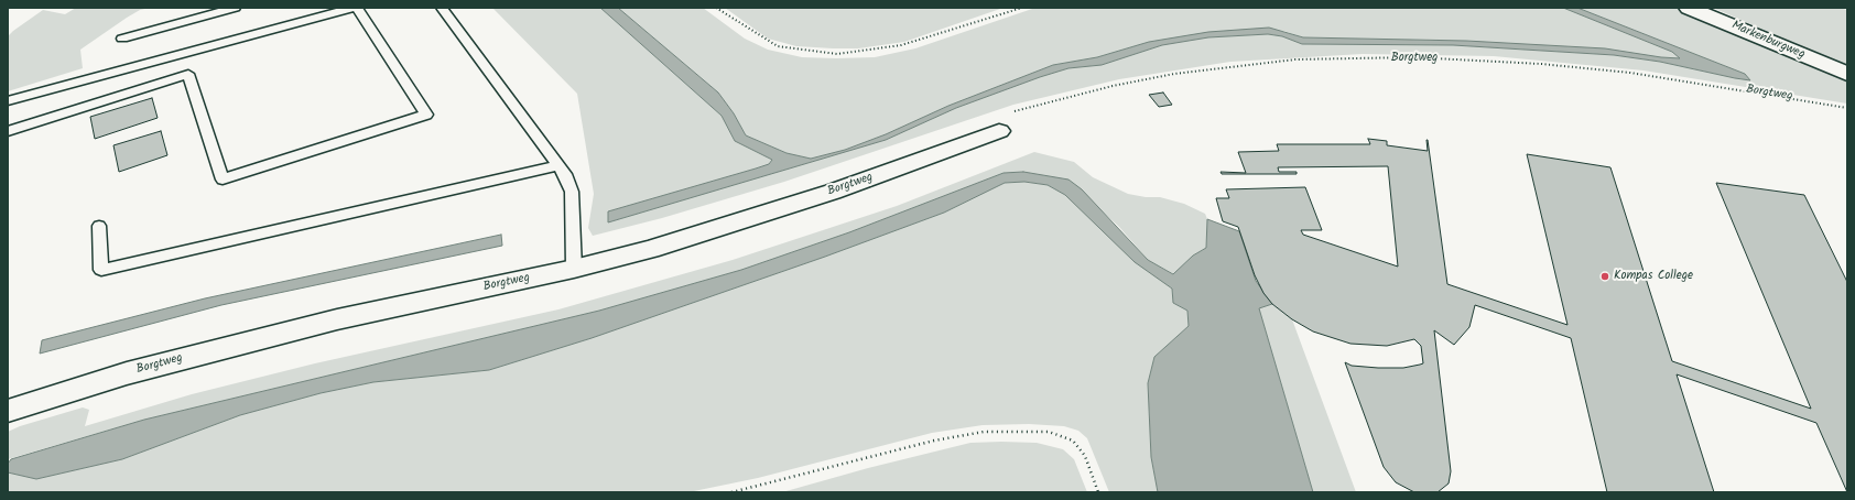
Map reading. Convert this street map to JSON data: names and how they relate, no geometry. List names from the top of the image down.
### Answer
{
  "streets": {
    "street": ["Markenburgweg", "Borgtweg"]
  },
  "places": ["Kompas College"]
}
